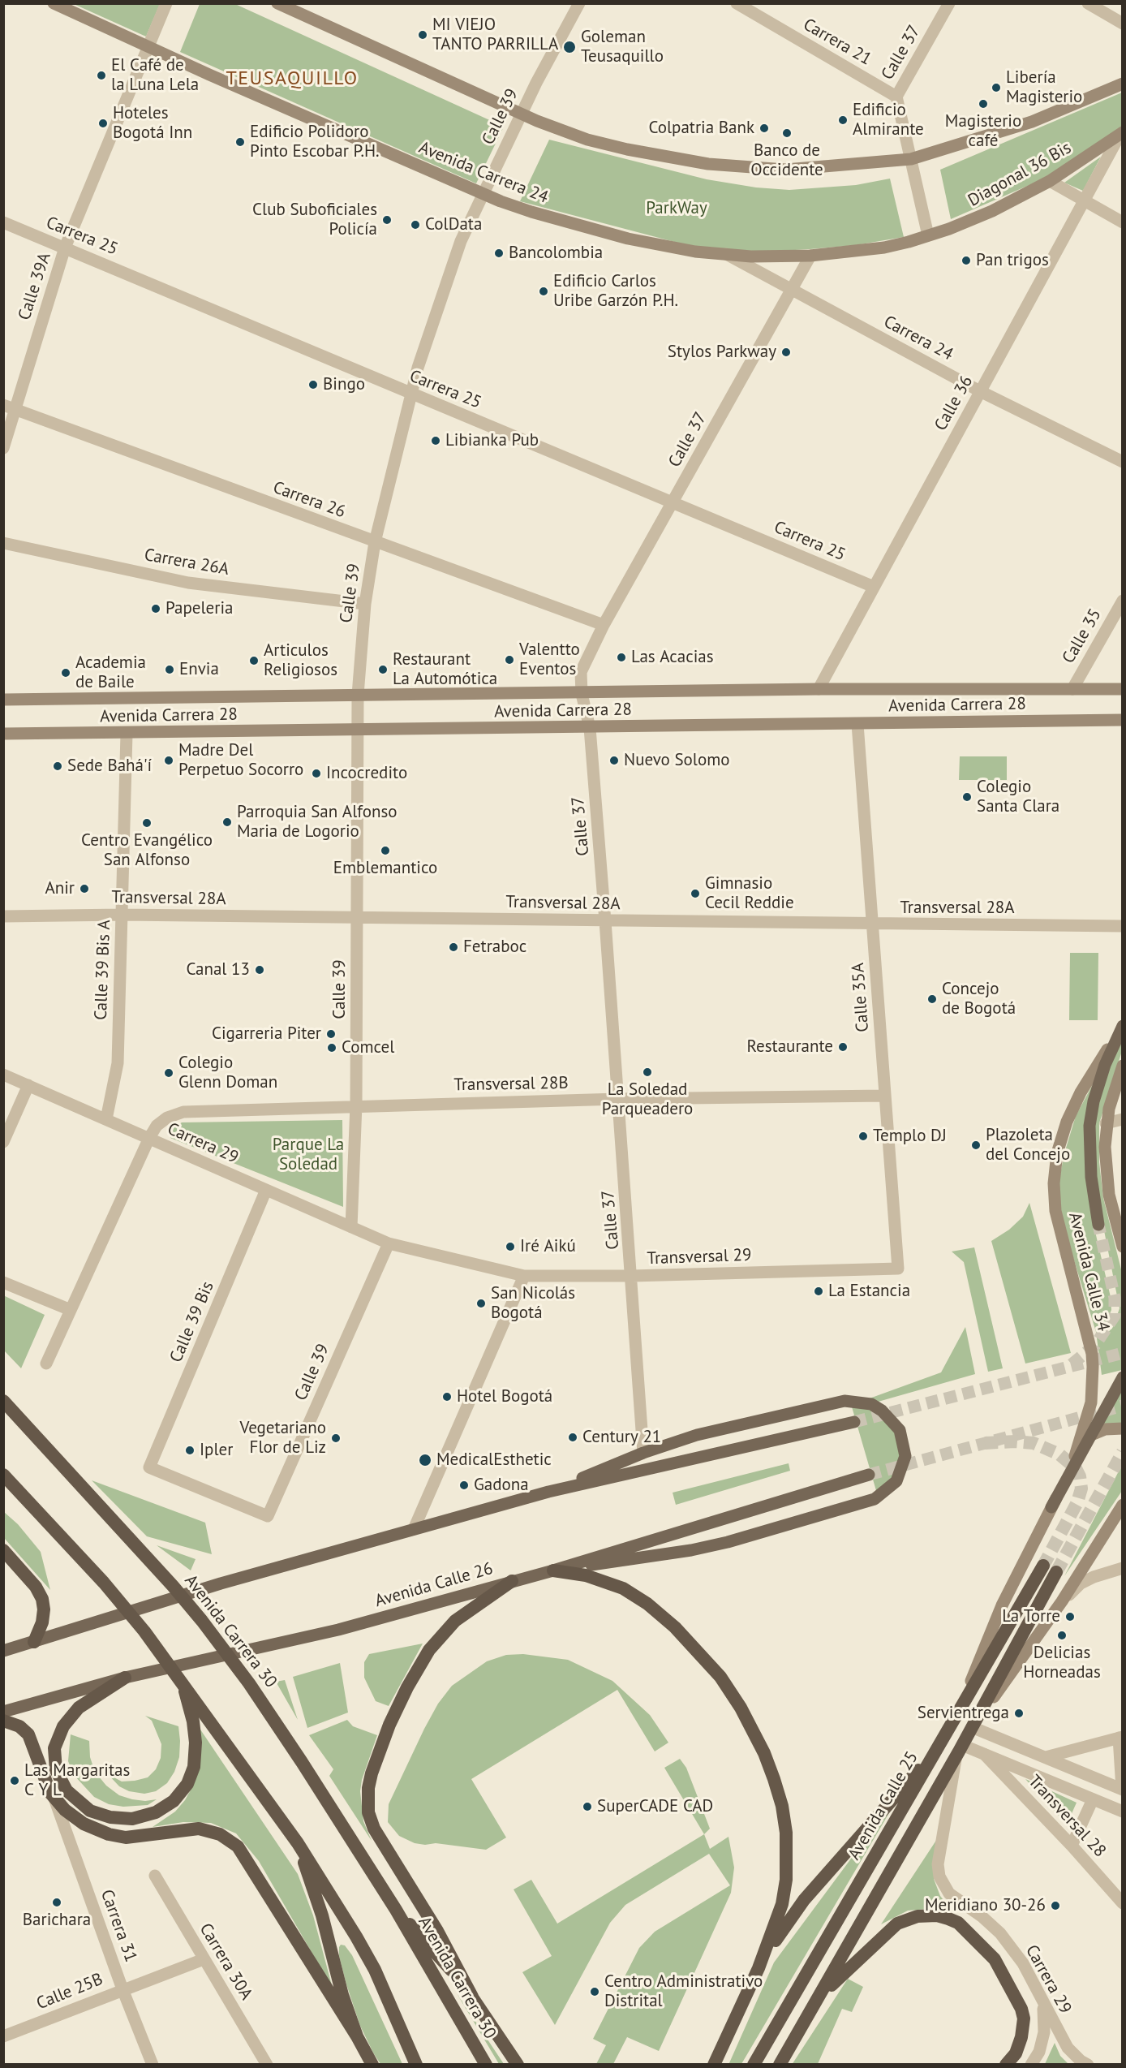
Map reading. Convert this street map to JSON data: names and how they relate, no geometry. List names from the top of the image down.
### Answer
{
  "streets": {
    "highway": ["Avenida Carrera 30", "Avenida Calle 25"],
    "main road": [
      "Avenida Carrera 24",
      "Diagonal 36 Bis",
      "Avenida Carrera 28",
      "Avenida Calle 34",
      "Avenida Calle 26"
    ],
    "street": [
      "Carrera 21",
      "Calle 37",
      "Calle 39",
      "Carrera 25",
      "Calle 39A",
      "Carrera 24",
      "Calle 36",
      "Carrera 26",
      "Carrera 26A",
      "Calle 35",
      "Transversal 28A",
      "Calle 39 Bis A",
      "Calle 35A",
      "Transversal 28B",
      "Carrera 29",
      "Transversal 29",
      "Calle 39 Bis",
      "Transversal 28",
      "Carrera 31",
      "Carrera 30A",
      "Calle 25B"
    ]
  },
  "crossings": [
    ["Carrera 21", "Calle 37"],
    ["Calle 37", "Avenida Carrera 24"],
    ["Calle 37", "Diagonal 36 Bis"],
    ["Calle 37", "Carrera 25"],
    ["Calle 37", "Carrera 24"],
    ["Calle 37", "Carrera 26"],
    ["Calle 37", "Avenida Carrera 28"],
    ["Calle 37", "Transversal 28A"],
    ["Calle 37", "Transversal 28B"],
    ["Calle 37", "Transversal 29"],
    ["Calle 39", "Avenida Carrera 24"],
    ["Calle 39", "Carrera 25"],
    ["Calle 39", "Carrera 26"],
    ["Calle 39", "Carrera 26A"],
    ["Calle 39", "Avenida Carrera 28"],
    ["Calle 39", "Transversal 28A"],
    ["Calle 39", "Transversal 28B"],
    ["Calle 39", "Carrera 29"],
    ["Calle 39", "Transversal 29"],
    ["Calle 39", "Calle 39 Bis"],
    ["Avenida Carrera 24", "Diagonal 36 Bis"],
    ["Avenida Carrera 24", "Calle 39A"],
    ["Avenida Carrera 24", "Carrera 24"],
    ["Diagonal 36 Bis", "Calle 36"],
    ["Carrera 25", "Calle 39A"],
    ["Carrera 25", "Calle 36"],
    ["Calle 39A", "Carrera 26"],
    ["Carrera 24", "Calle 36"],
    ["Calle 36", "Avenida Carrera 28"],
    ["Calle 35", "Avenida Carrera 28"],
    ["Avenida Carrera 28", "Calle 39 Bis A"],
    ["Avenida Carrera 28", "Calle 35A"],
    ["Transversal 28A", "Calle 39 Bis A"],
    ["Transversal 28A", "Calle 35A"],
    ["Calle 39 Bis A", "Carrera 29"],
    ["Calle 35A", "Transversal 28B"],
    ["Calle 35A", "Transversal 29"],
    ["Transversal 28B", "Carrera 29"],
    ["Carrera 29", "Transversal 29"],
    ["Carrera 29", "Calle 39 Bis"],
    ["Avenida Calle 34", "Avenida Calle 25"],
    ["Carrera 31", "Calle 25B"],
    ["Carrera 30A", "Calle 25B"]
  ],
  "districts": ["TEUSAQUILLO"],
  "parks": ["ParkWay", "Parque La Soledad"],
  "places": [
    "MI VIEJO TANTO PARRILLA",
    "Goleman Teusaquillo",
    "El Café de la Luna Lela",
    "Libería Magisterio",
    "Magisterio café",
    "Edificio Almirante",
    "Hoteles Bogotá Inn",
    "Colpatria Bank",
    "Banco de Occidente",
    "Edificio Polidoro Pinto Escobar P.H.",
    "Club Suboficiales Policía",
    "ColData",
    "Bancolombia",
    "Pan trigos",
    "Edificio Carlos Uribe Garzón P.H.",
    "Stylos Parkway",
    "Bingo",
    "Libianka Pub",
    "Papeleria",
    "Las Acacias",
    "Valentto Eventos",
    "Articulos Religiosos",
    "Envia",
    "Restaurant La Automótica",
    "Academia de Baile",
    "Madre Del Perpetuo Socorro",
    "Nuevo Solomo",
    "Sede Bahá'í",
    "Incocredito",
    "Colegio Santa Clara",
    "Parroquia San Alfonso Maria de Logorio",
    "Centro Evangélico San Alfonso",
    "Emblemantico",
    "Anir",
    "Gimnasio Cecil Reddie",
    "Fetraboc",
    "Canal 13",
    "Concejo de Bogotá",
    "Cigarreria Piter",
    "Restaurante",
    "Comcel",
    "La Soledad Parqueadero",
    "Colegio Glenn Doman",
    "Templo DJ",
    "Plazoleta del Concejo",
    "Iré Aikú",
    "La Estancia",
    "San Nicolás Bogotá",
    "Hotel Bogotá",
    "Century 21",
    "Vegetariano Flor de Liz",
    "Ipler",
    "MedicalEsthetic",
    "Gadona",
    "La Torre",
    "Delicias Horneadas",
    "Servientrega",
    "Las Margaritas C Y L",
    "SuperCADE CAD",
    "Barichara",
    "Meridiano 30-26",
    "Centro Administrativo Distrital"
  ]
}
